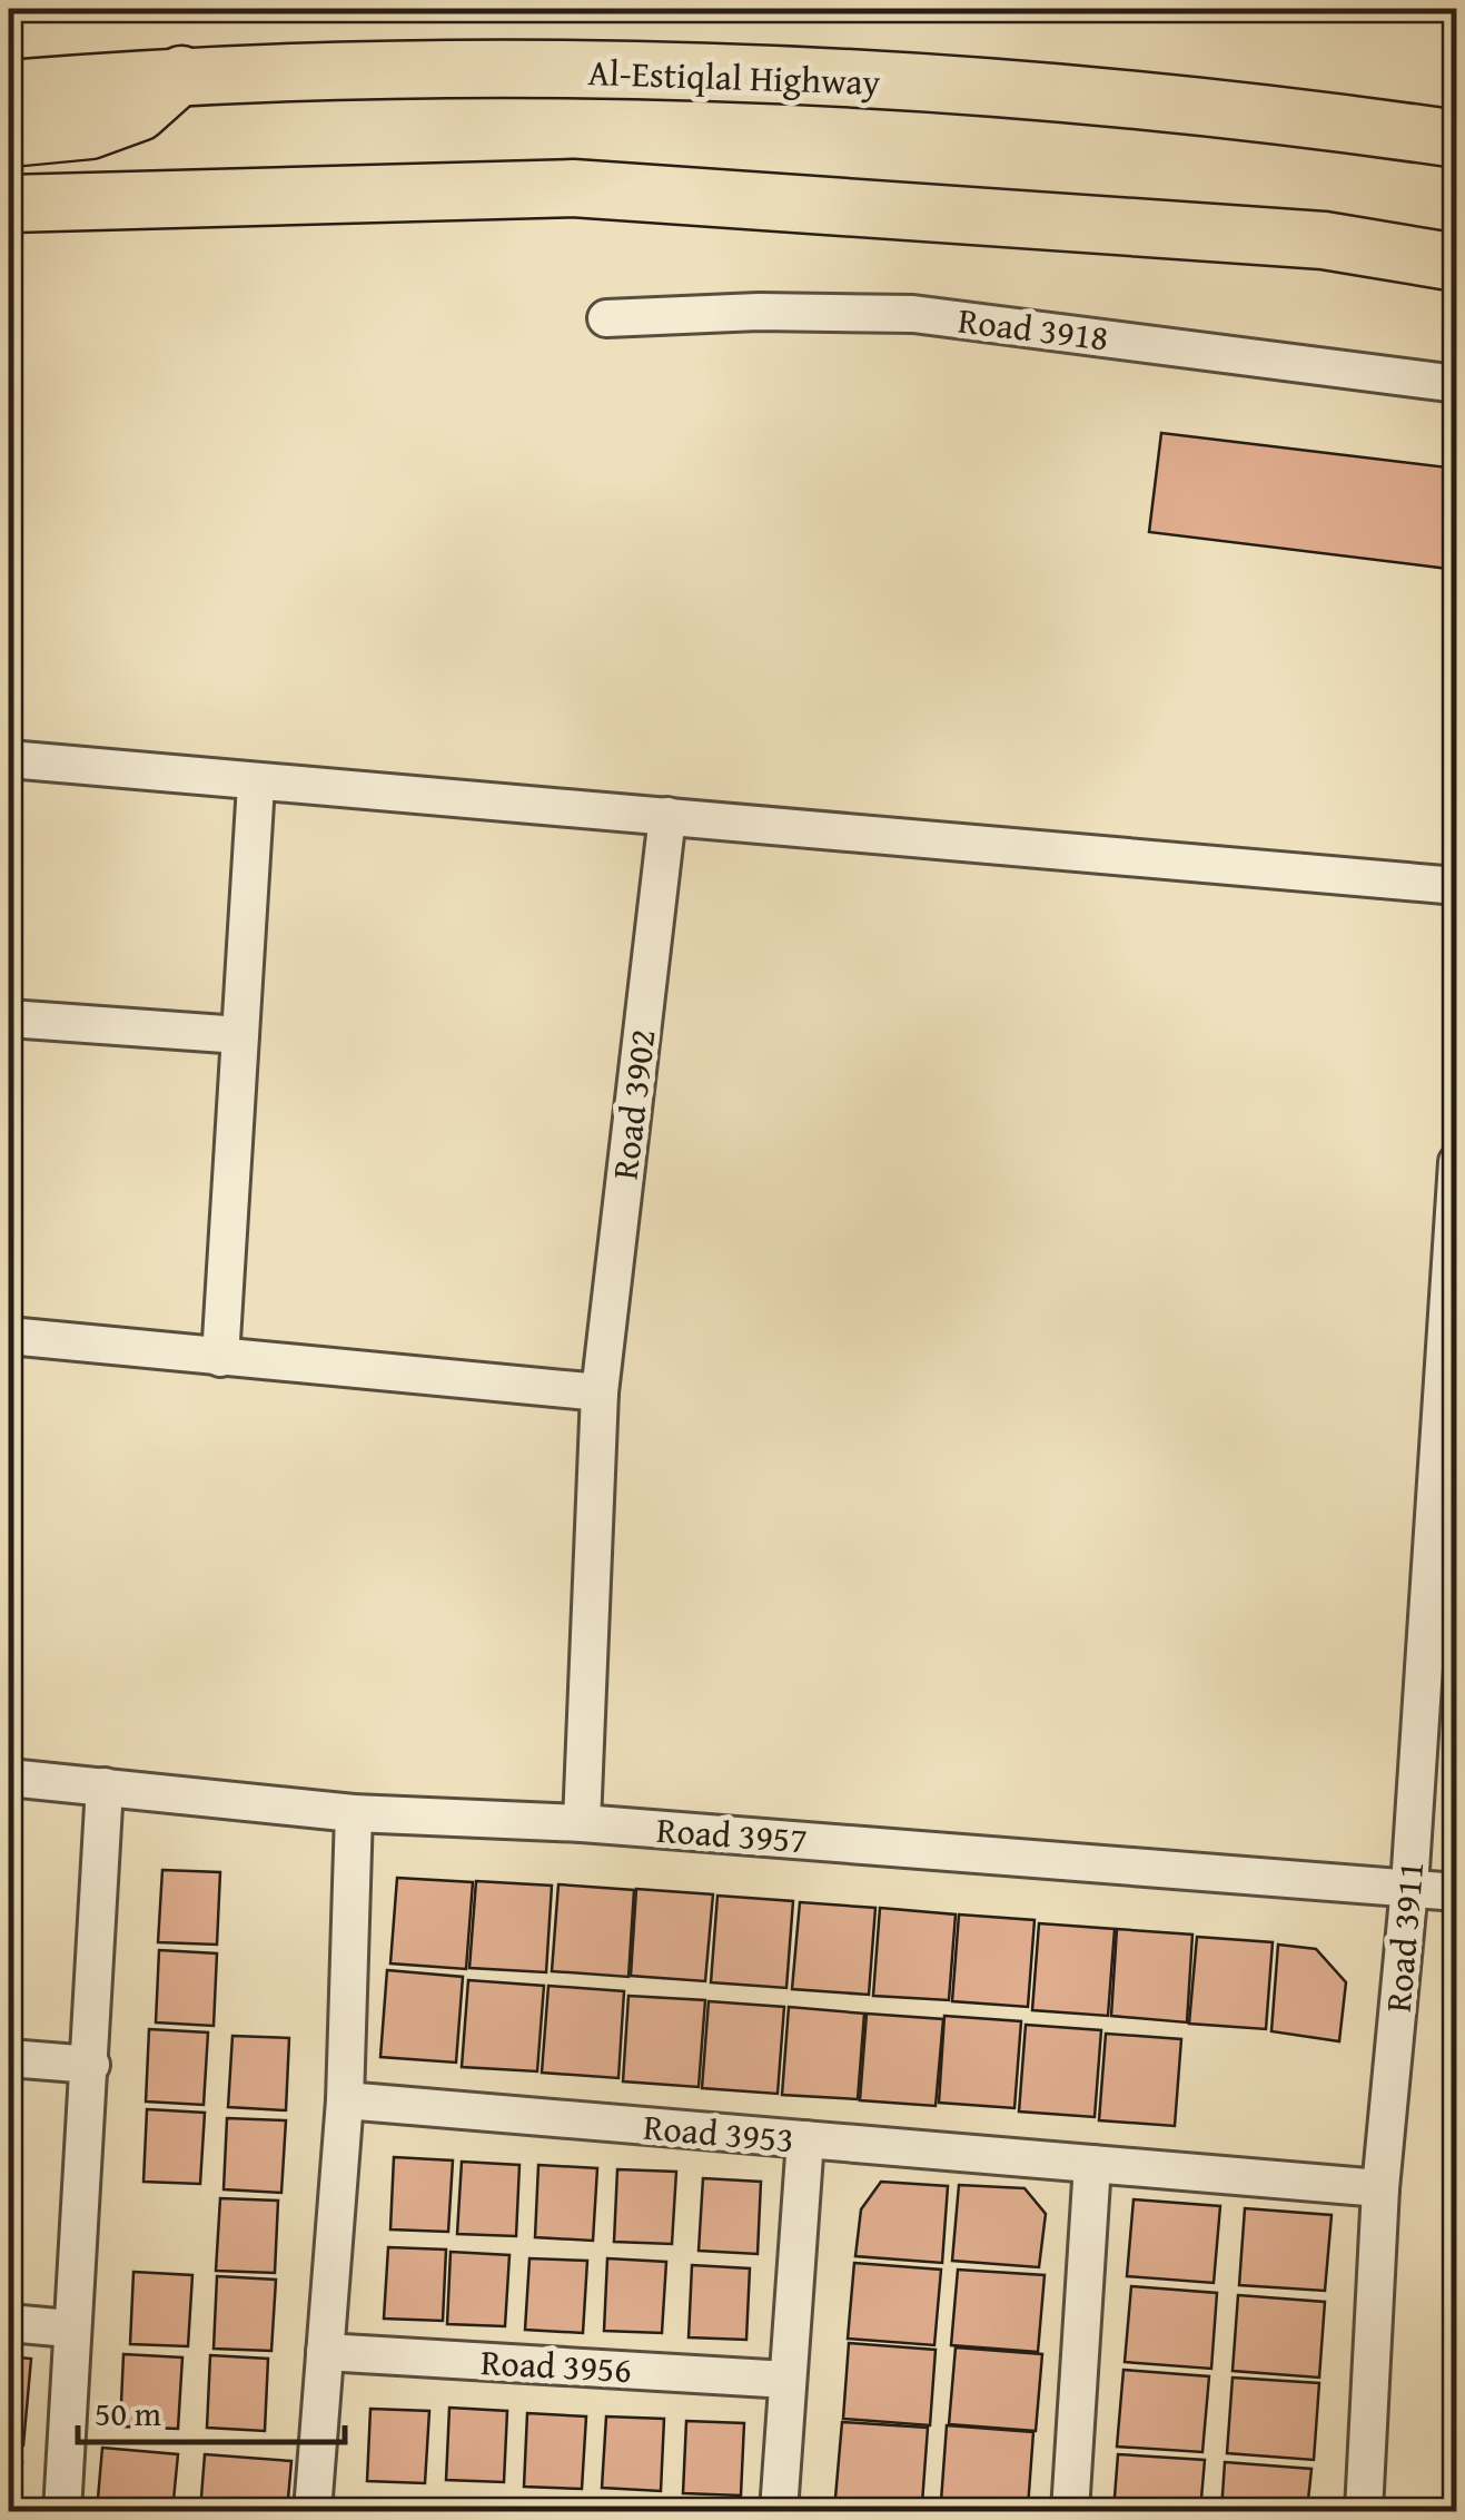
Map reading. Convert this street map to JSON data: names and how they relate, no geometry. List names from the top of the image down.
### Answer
{
  "streets": {
    "main road": ["Al-Estiqlal Highway"],
    "street": [
      "Road 3918",
      "Road 3902",
      "Road 3957",
      "Road 3911",
      "Road 3953",
      "Road 3956"
    ]
  },
  "crossings": [
    ["Road 3902", "Road 3957"],
    ["Road 3957", "Road 3911"],
    ["Road 3911", "Road 3953"]
  ],
  "scale_bar": "50 m"
}
